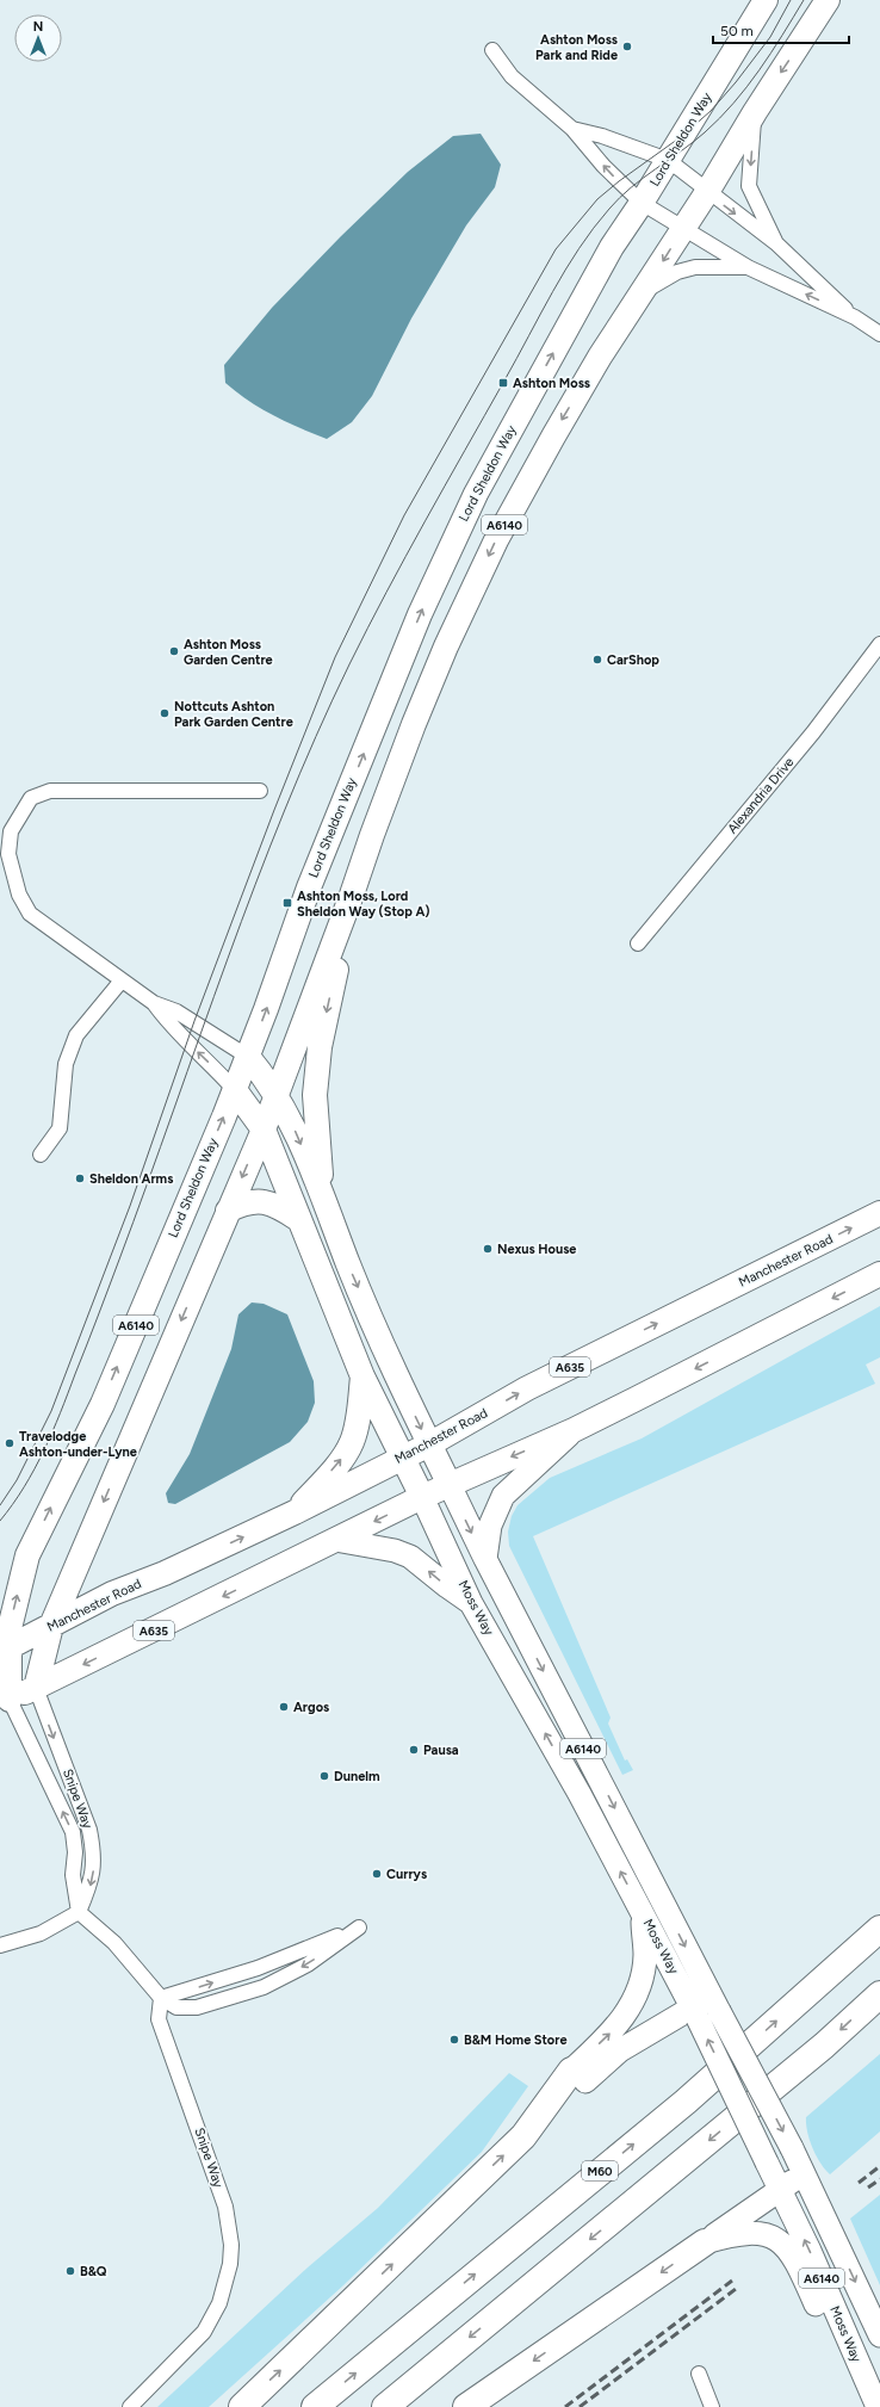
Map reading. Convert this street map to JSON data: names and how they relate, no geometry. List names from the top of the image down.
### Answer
{
  "streets": {
    "highway": [
      "Lord Sheldon Way",
      "A6140",
      "Manchester Road",
      "A635",
      "Moss Way",
      "M60"
    ],
    "street": ["Alexandria Drive", "Snipe Way"]
  },
  "crossings": [
    ["Lord Sheldon Way", "A6140"],
    ["Lord Sheldon Way", "Manchester Road"],
    ["Lord Sheldon Way", "A635"],
    ["Lord Sheldon Way", "Snipe Way"],
    ["A6140", "Manchester Road"],
    ["A6140", "A635"],
    ["A6140", "Moss Way"],
    ["A6140", "Snipe Way"],
    ["Manchester Road", "Moss Way"],
    ["A635", "Moss Way"],
    ["A635", "Snipe Way"]
  ],
  "places": {
    "other": [
      "Ashton Moss Park and Ride",
      "Ashton Moss Garden Centre",
      "CarShop",
      "Nottcuts Ashton Park Garden Centre",
      "Sheldon Arms",
      "Nexus House",
      "Travelodge Ashton-under-Lyne",
      "Argos",
      "Pausa",
      "Dunelm",
      "Currys",
      "B&M Home Store",
      "B&Q"
    ],
    "transit": ["Ashton Moss", "Ashton Moss, Lord Sheldon Way (Stop A)"]
  },
  "scale_bar": "50 m",
  "north": "top"
}
